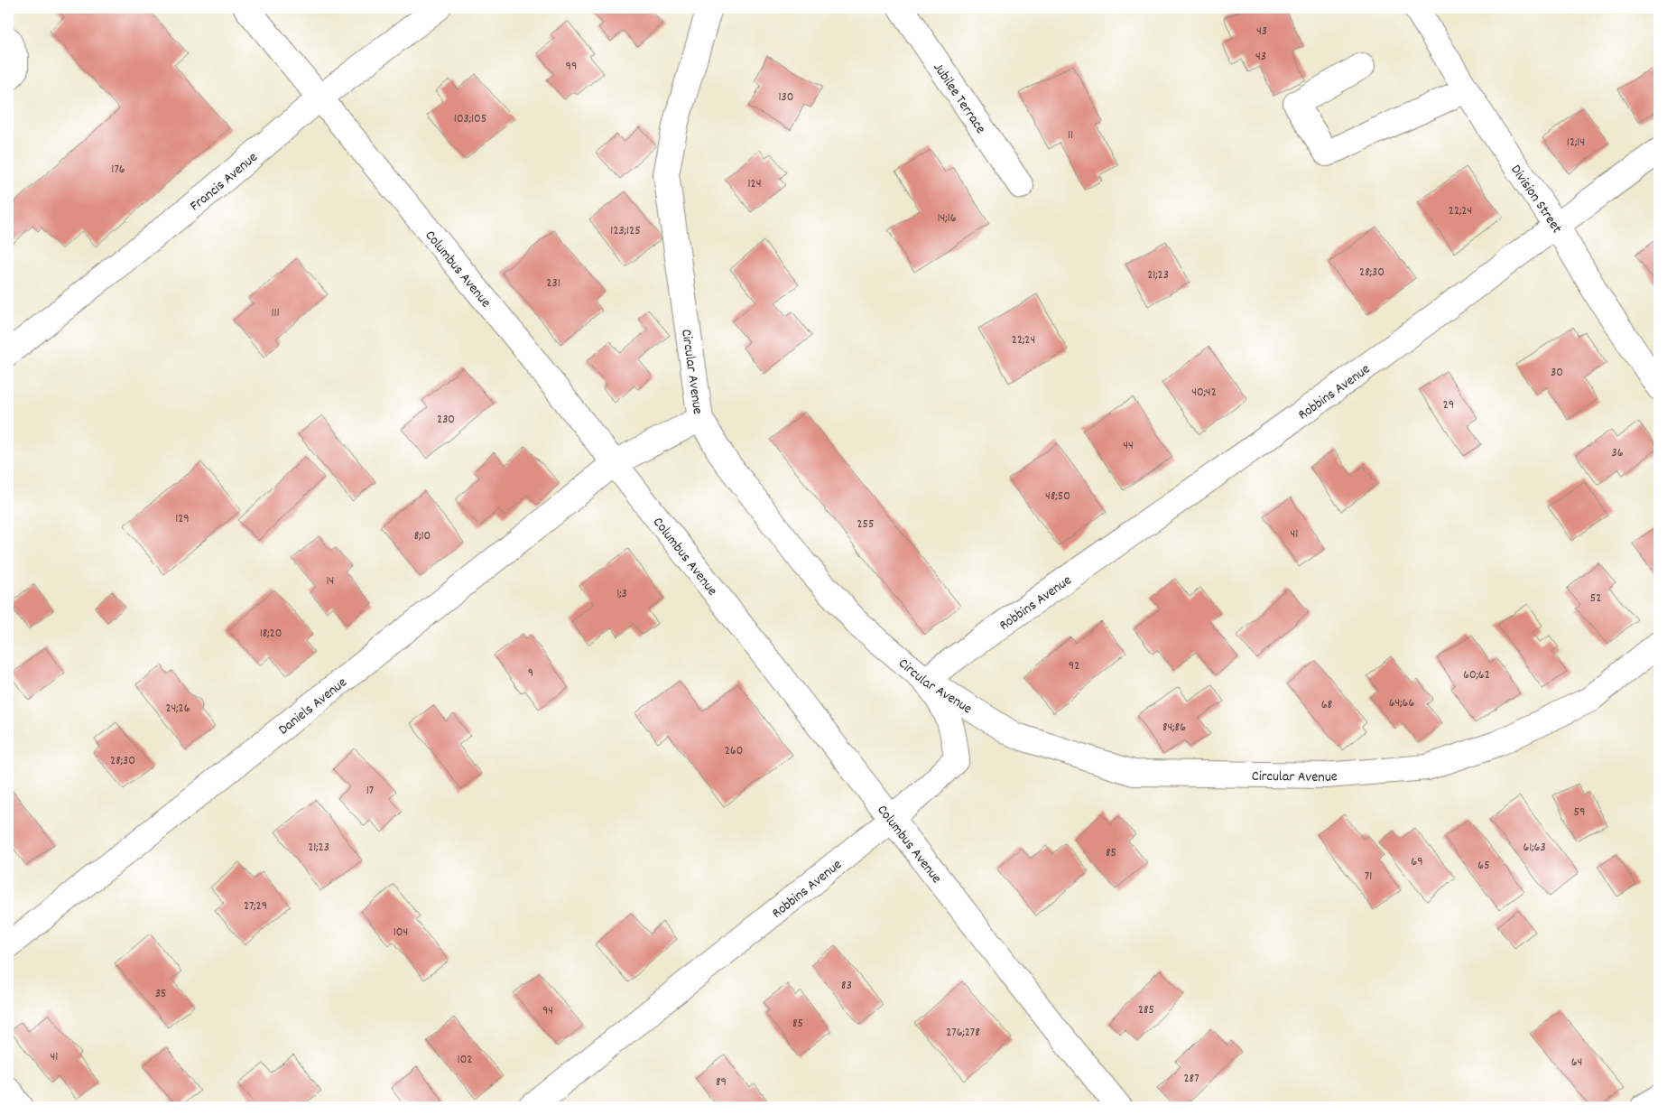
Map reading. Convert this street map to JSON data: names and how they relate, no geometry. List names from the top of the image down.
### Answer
{
  "streets": {
    "street": [
      "Jubilee Terrace",
      "Francis Avenue",
      "Division Street",
      "Columbus Avenue",
      "Circular Avenue",
      "Robbins Avenue",
      "Daniels Avenue"
    ]
  },
  "crossings": [
    ["Francis Avenue", "Columbus Avenue"],
    ["Division Street", "Robbins Avenue"],
    ["Columbus Avenue", "Robbins Avenue"],
    ["Columbus Avenue", "Daniels Avenue"],
    ["Circular Avenue", "Robbins Avenue"],
    ["Circular Avenue", "Daniels Avenue"]
  ],
  "house_numbers": [
    "43",
    "43",
    "99",
    "130",
    "103;105",
    "11",
    "12;14",
    "176",
    "124",
    "22;24",
    "14;16",
    "123;125",
    "28;30",
    "21;23",
    "231",
    "111",
    "22;24",
    "30",
    "40;42",
    "29",
    "230",
    "44",
    "36",
    "48;50",
    "129",
    "255",
    "41",
    "8;10",
    "14",
    "1;3",
    "52",
    "18;20",
    "92",
    "9",
    "60;62",
    "64;66",
    "68",
    "24;26",
    "84;86",
    "260",
    "28;30",
    "17",
    "59",
    "21;23",
    "61;63",
    "85",
    "69",
    "65",
    "71",
    "27;29",
    "104",
    "83",
    "35",
    "285",
    "94",
    "85",
    "276;278",
    "41",
    "102",
    "64",
    "287",
    "89"
  ]
}
